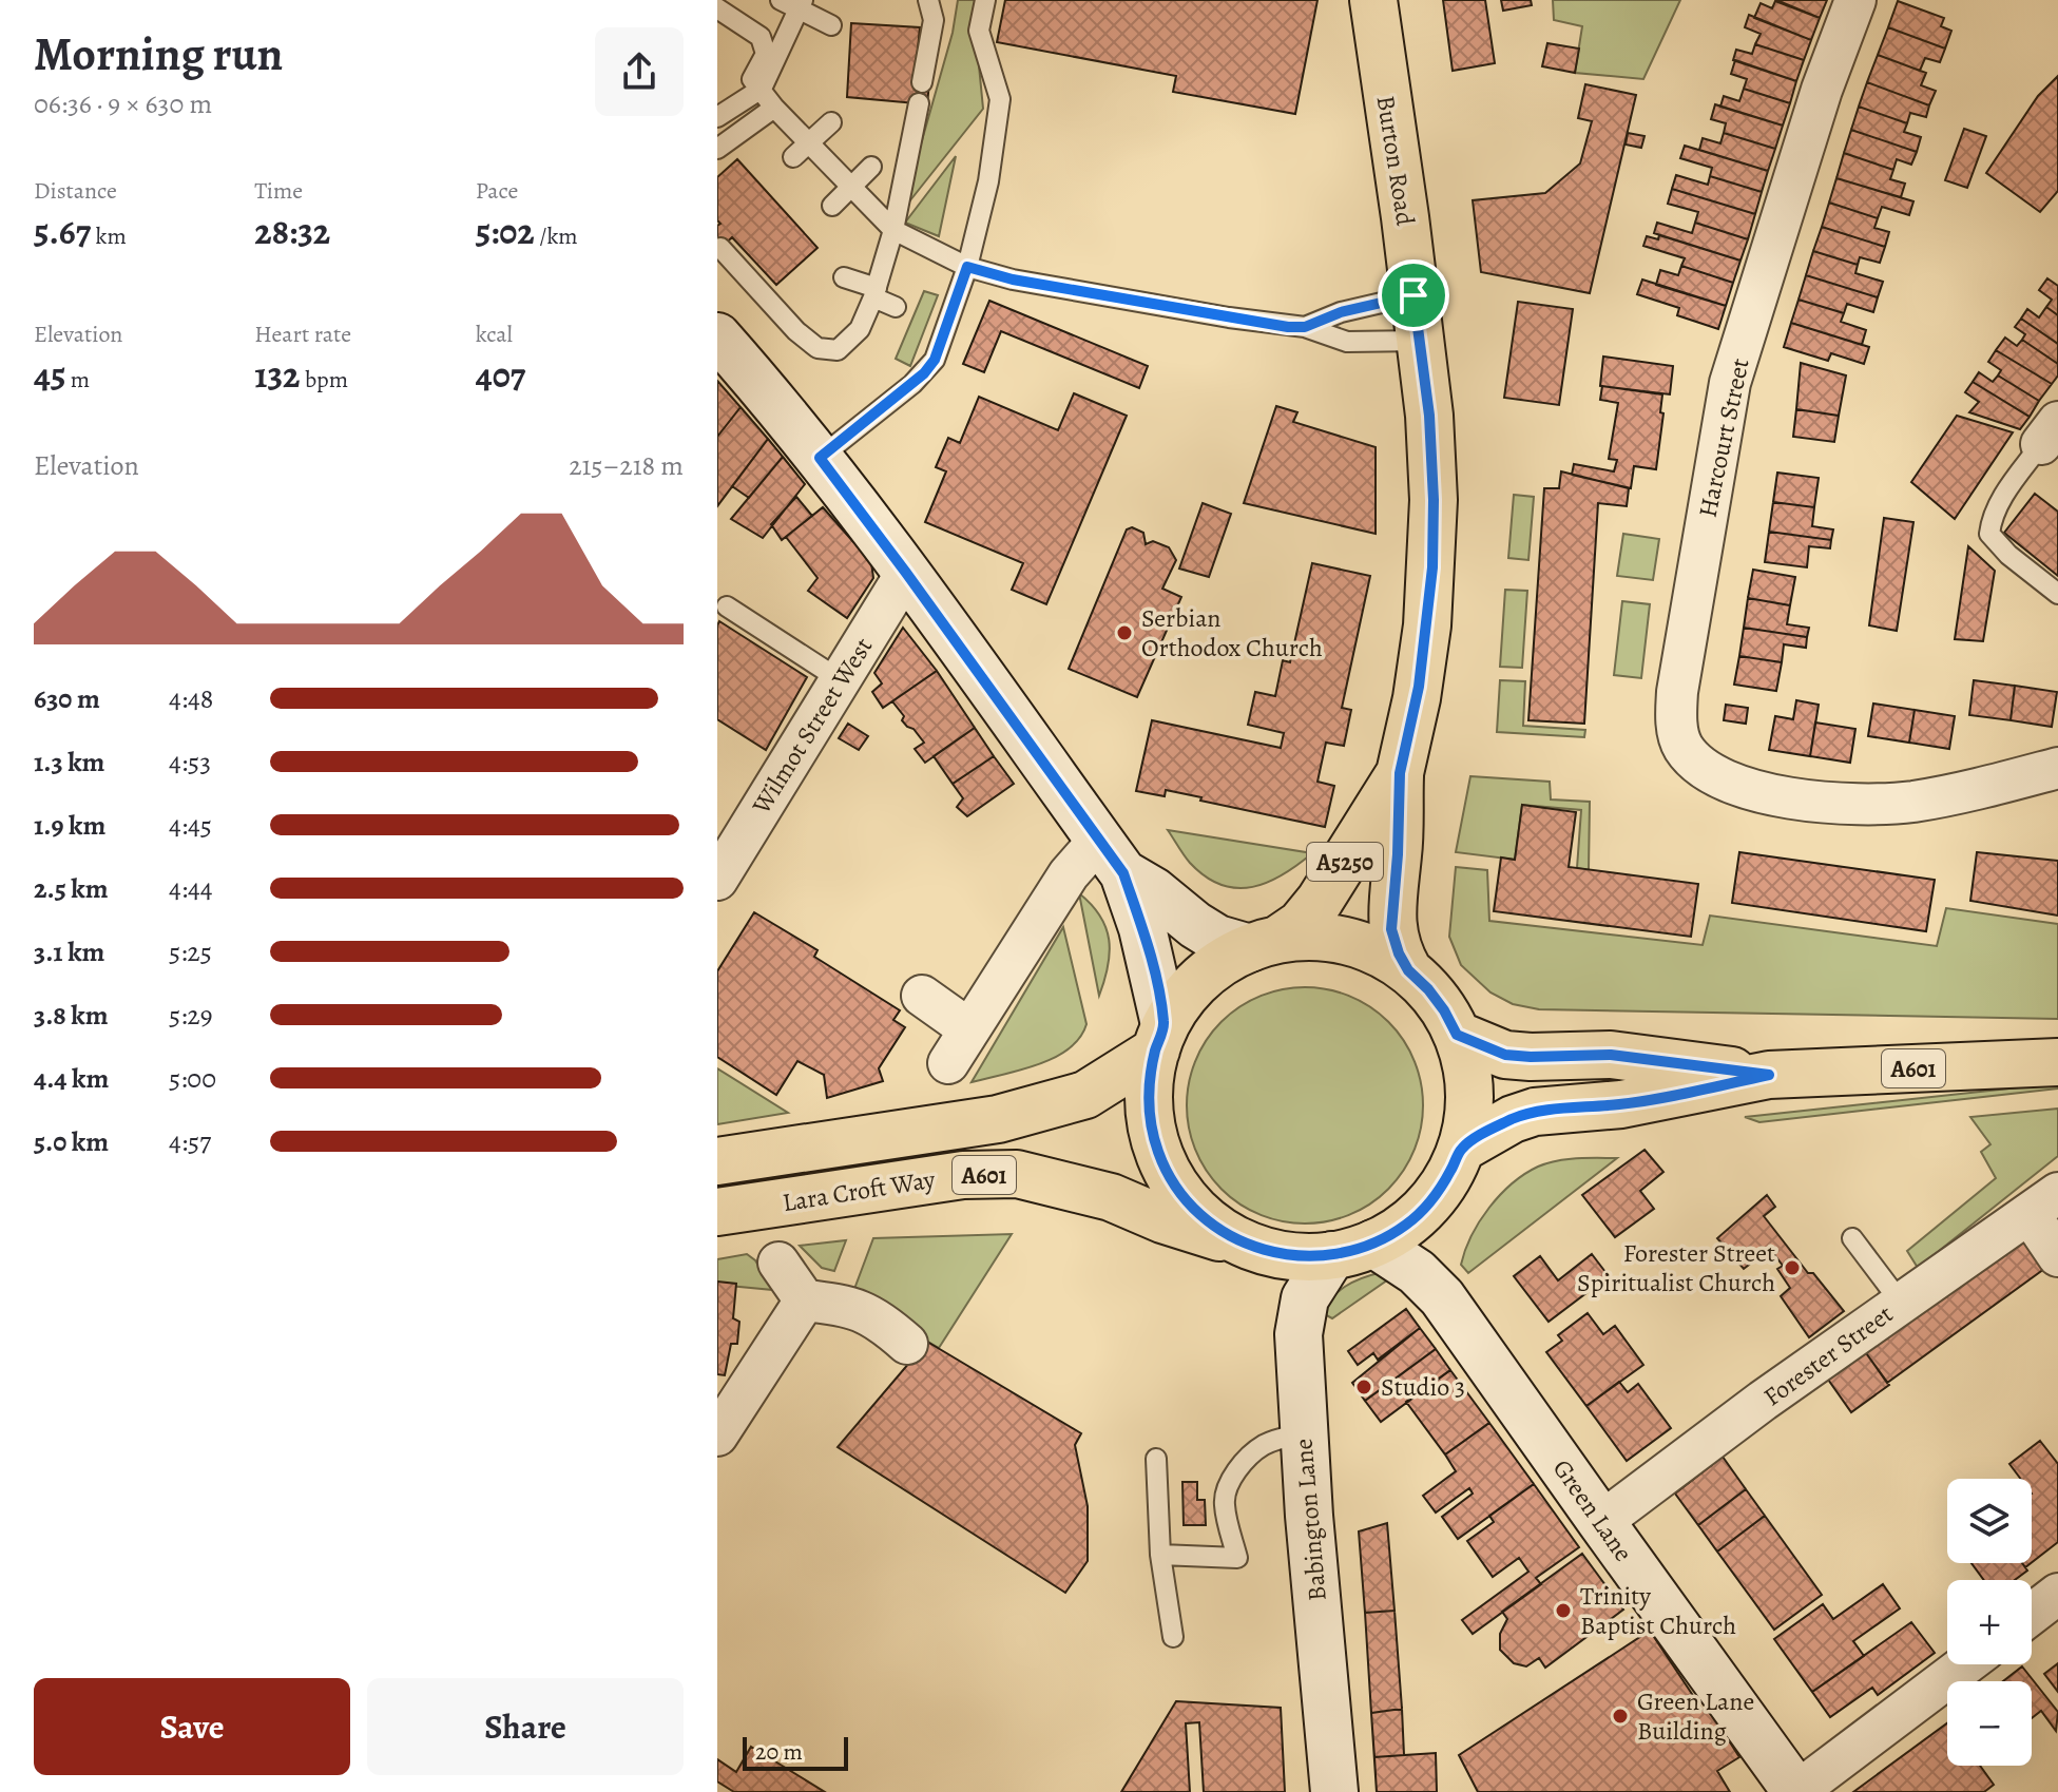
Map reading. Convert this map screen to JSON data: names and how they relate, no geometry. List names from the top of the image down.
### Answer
{
  "streets": {
    "main road": [
      "Burton Road",
      "A5250",
      "A601",
      "Lara Croft Way"
    ],
    "street": [
      "Harcourt Street",
      "Wilmot Street West",
      "Forester Street",
      "Green Lane",
      "Babington Lane"
    ]
  },
  "crossings": [
    ["Burton Road", "A601"],
    ["A601", "Lara Croft Way"],
    ["A601", "Green Lane"],
    ["A601", "Babington Lane"],
    ["Forester Street", "Green Lane"],
    ["Green Lane", "Babington Lane"]
  ],
  "places": [
    "Serbian Orthodox Church",
    "Forester Street Spiritualist Church",
    "Studio 3",
    "Trinity Baptist Church",
    "Green Lane Building"
  ],
  "scale_bar": "20 m",
  "page": {
    "heading": ["Morning run", "06:36 · 9 × 630 m"],
    "stats": [
      ["Distance", "5.67 km"],
      ["Time", "28:32"],
      ["Pace", "5:02 /km"],
      ["Elevation", "45 m"],
      ["Heart rate", "132 bpm"],
      ["kcal", "407"]
    ],
    "chart": ["Elevation", "215–218 m"],
    "list": [
      {
        "name": "630 m",
        "note": "4:48"
      },
      {
        "name": "1.3 km",
        "note": "4:53"
      },
      {
        "name": "1.9 km",
        "note": "4:45"
      },
      {
        "name": "2.5 km",
        "note": "4:44"
      },
      {
        "name": "3.1 km",
        "note": "5:25"
      },
      {
        "name": "3.8 km",
        "note": "5:29"
      },
      {
        "name": "4.4 km",
        "note": "5:00"
      },
      {
        "name": "5.0 km",
        "note": "4:57"
      }
    ],
    "map_buttons": ["+", "−"],
    "buttons": ["Save", "Share"],
    "scale": "20 m"
  }
}
